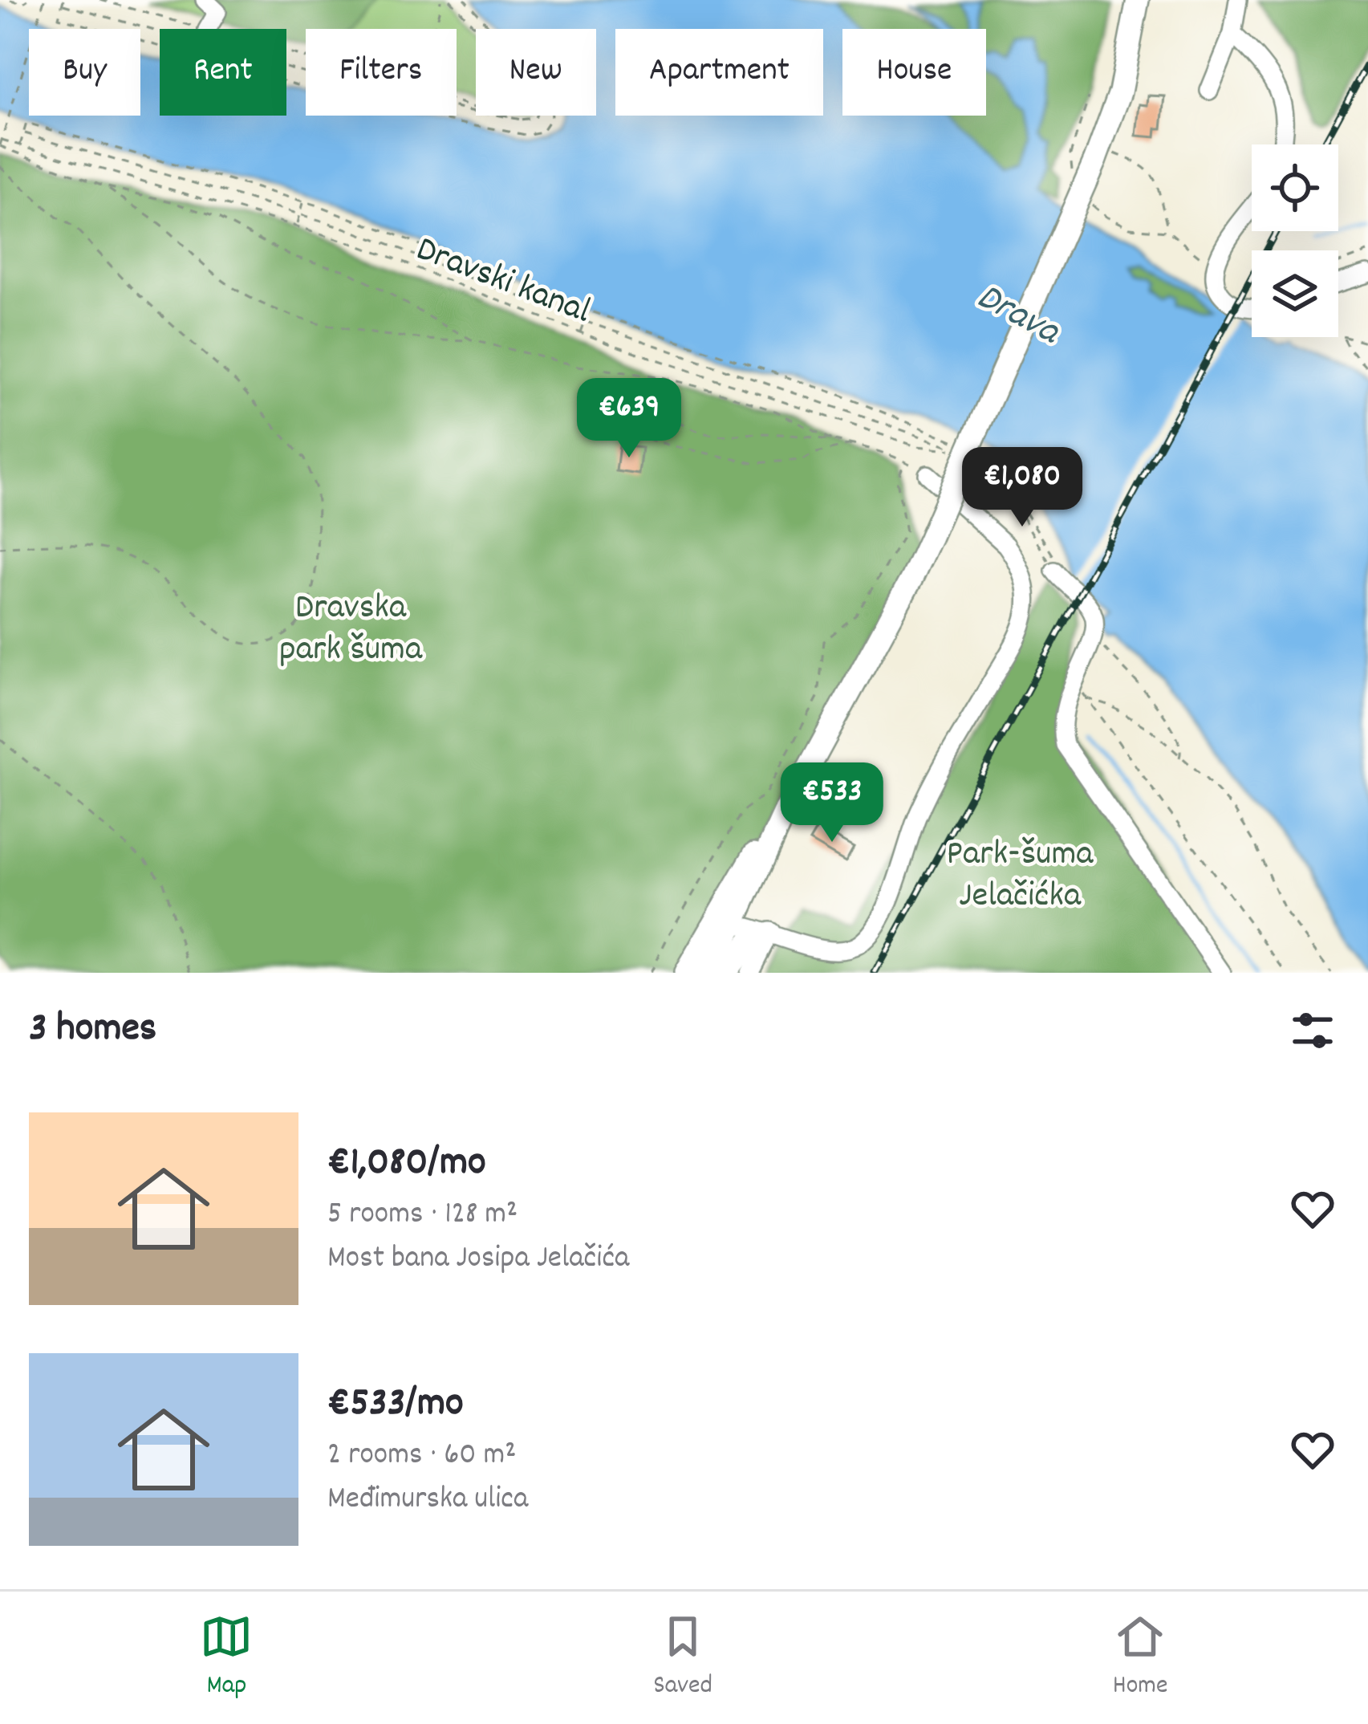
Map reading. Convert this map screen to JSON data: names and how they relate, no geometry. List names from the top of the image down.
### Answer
{
  "streets": {
    "path": ["Dravski kanal"]
  },
  "water": ["Drava"],
  "parks": ["Dravska park šuma", "Park-šuma Jelačićka"],
  "page": {
    "chip": [
      "Buy",
      "Rent",
      "Filters",
      "New",
      "Apartment",
      "House"
    ],
    "price": ["€639", "€1,080", "€533"],
    "heading": "3 homes",
    "list": [
      {
        "name": "€1,080/mo",
        "note": "5 rooms · 128 m² · Most bana Josipa Jelačića"
      },
      {
        "name": "€533/mo",
        "note": "2 rooms · 60 m² · Međimurska ulica"
      }
    ],
    "tabs": ["Map", "Saved", "Home"]
  }
}
